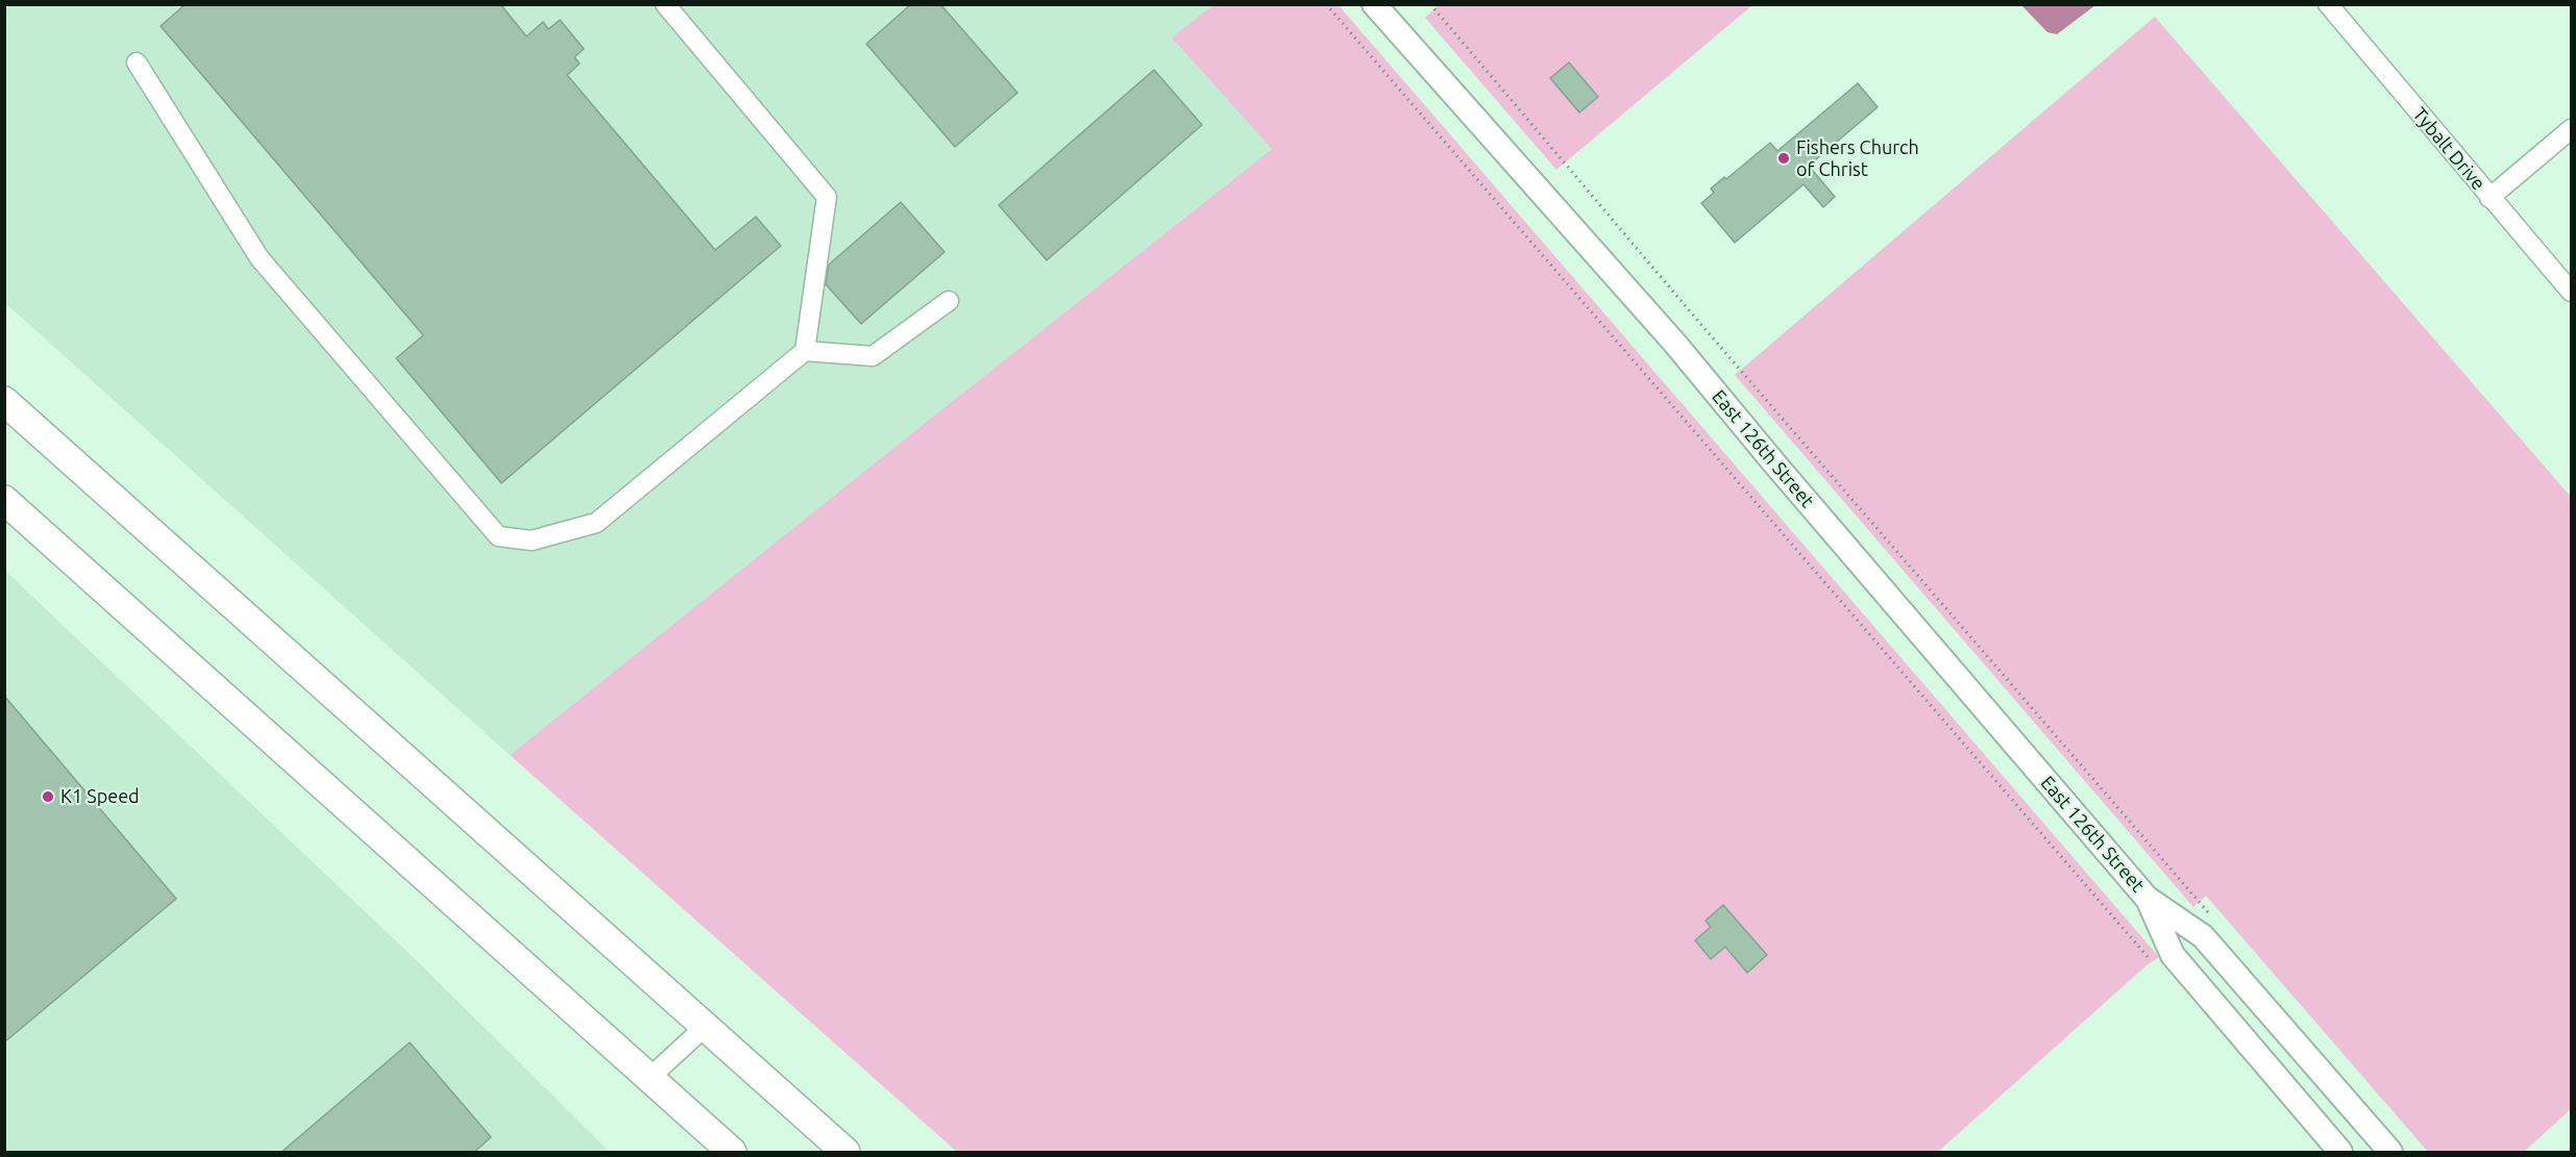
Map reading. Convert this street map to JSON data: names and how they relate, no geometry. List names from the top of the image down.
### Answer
{
  "streets": {
    "main road": ["East 126th Street"],
    "street": ["Tybalt Drive"]
  },
  "places": ["Fishers Church of Christ", "K1 Speed"]
}
